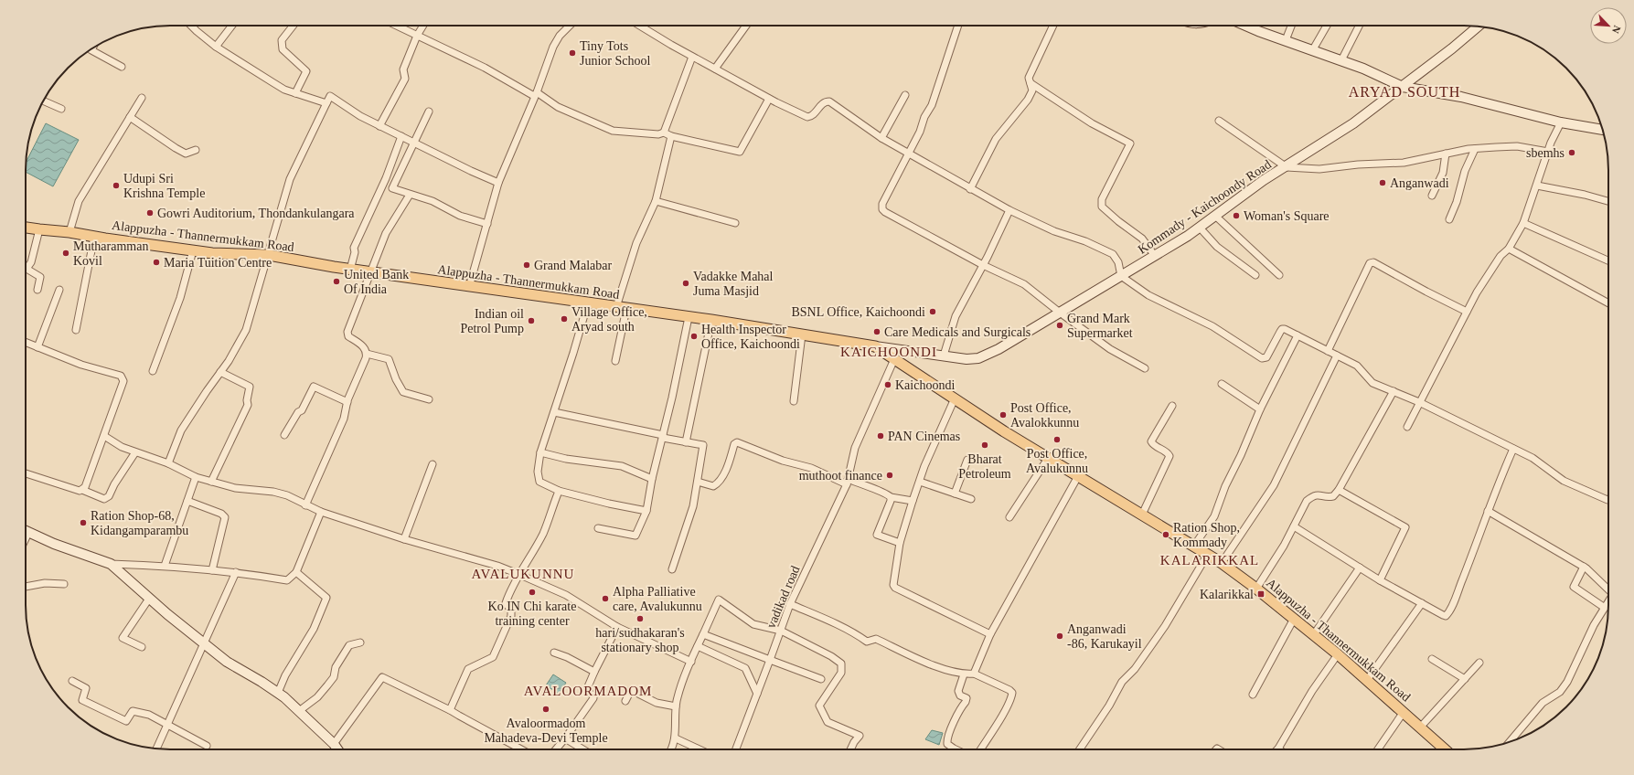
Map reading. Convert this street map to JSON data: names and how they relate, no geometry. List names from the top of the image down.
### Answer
{
  "streets": {
    "main road": ["Kommady - Kaichoondy Road", "Alappuzha - Thannermukkam Road"],
    "street": ["vadikad road"]
  },
  "crossings": [
    ["Kommady - Kaichoondy Road", "Alappuzha - Thannermukkam Road"],
    ["Alappuzha - Thannermukkam Road", "vadikad road"]
  ],
  "districts": [
    "ARYAD SOUTH",
    "KAICHOONDI",
    "KALARIKKAL",
    "AVALUKUNNU",
    "AVALOORMADOM"
  ],
  "places": {
    "other": [
      "Tiny Tots Junior School",
      "sbemhs",
      "Anganwadi",
      "Udupi Sri Krishna Temple",
      "Gowri Auditorium, Thondankulangara",
      "Woman's Square",
      "Mutharamman Kovil",
      "Maria Tuition Centre",
      "Grand Malabar",
      "United Bank Of India",
      "Vadakke Mahal Juma Masjid",
      "BSNL Office, Kaichoondi",
      "Village Office, Aryad south",
      "Indian oil Petrol Pump",
      "Grand Mark Supermarket",
      "Care Medicals and Surgicals",
      "Health Inspector Office, Kaichoondi",
      "Kaichoondi",
      "Post Office, Avalokkunnu",
      "PAN Cinemas",
      "Post Office, Avalukunnu",
      "Bharat Petroleum",
      "muthoot finance",
      "Ration Shop-68, Kidangamparambu",
      "Ration Shop, Kommady",
      "Ko IN Chi karate training center",
      "Alpha Palliative care, Avalukunnu",
      "hari/sudhakaran's stationary shop",
      "Anganwadi -86, Karukayil",
      "Avaloormadom Mahadeva-Devi Temple"
    ],
    "transit": ["Kalarikkal"]
  },
  "north": "bottom right"
}
